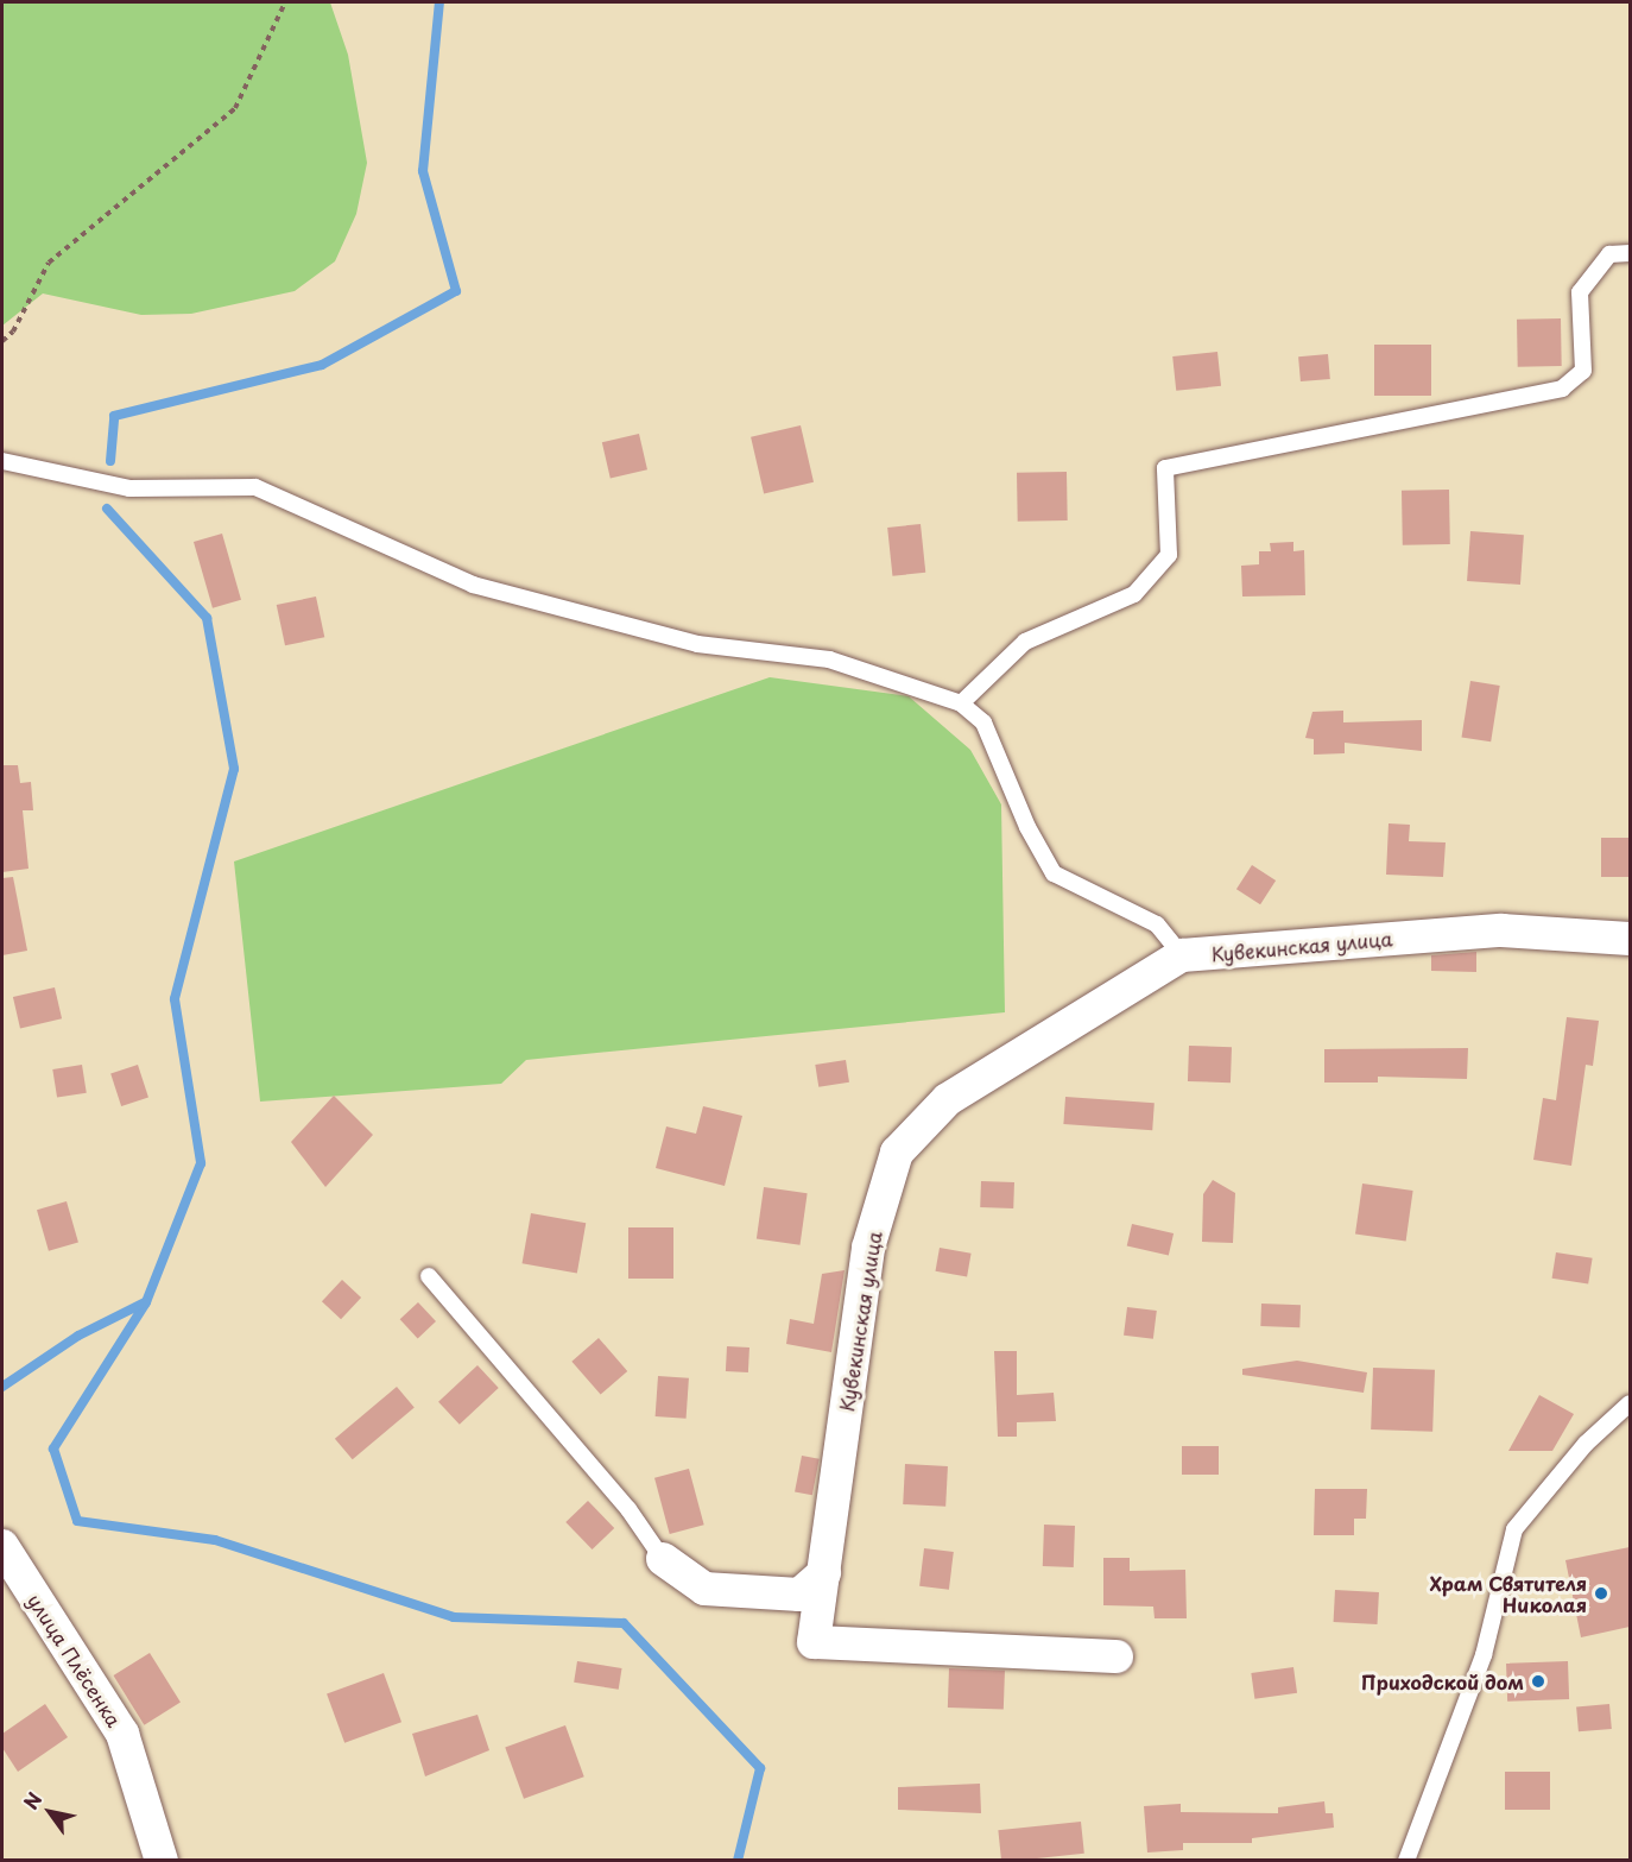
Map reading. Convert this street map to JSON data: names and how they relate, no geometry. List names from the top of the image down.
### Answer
{
  "streets": {
    "street": ["Кувекинская улица", "улица Плёсенка"]
  },
  "places": ["Храм Святителя Николая", "Приходской дом"],
  "north": "top left"
}
